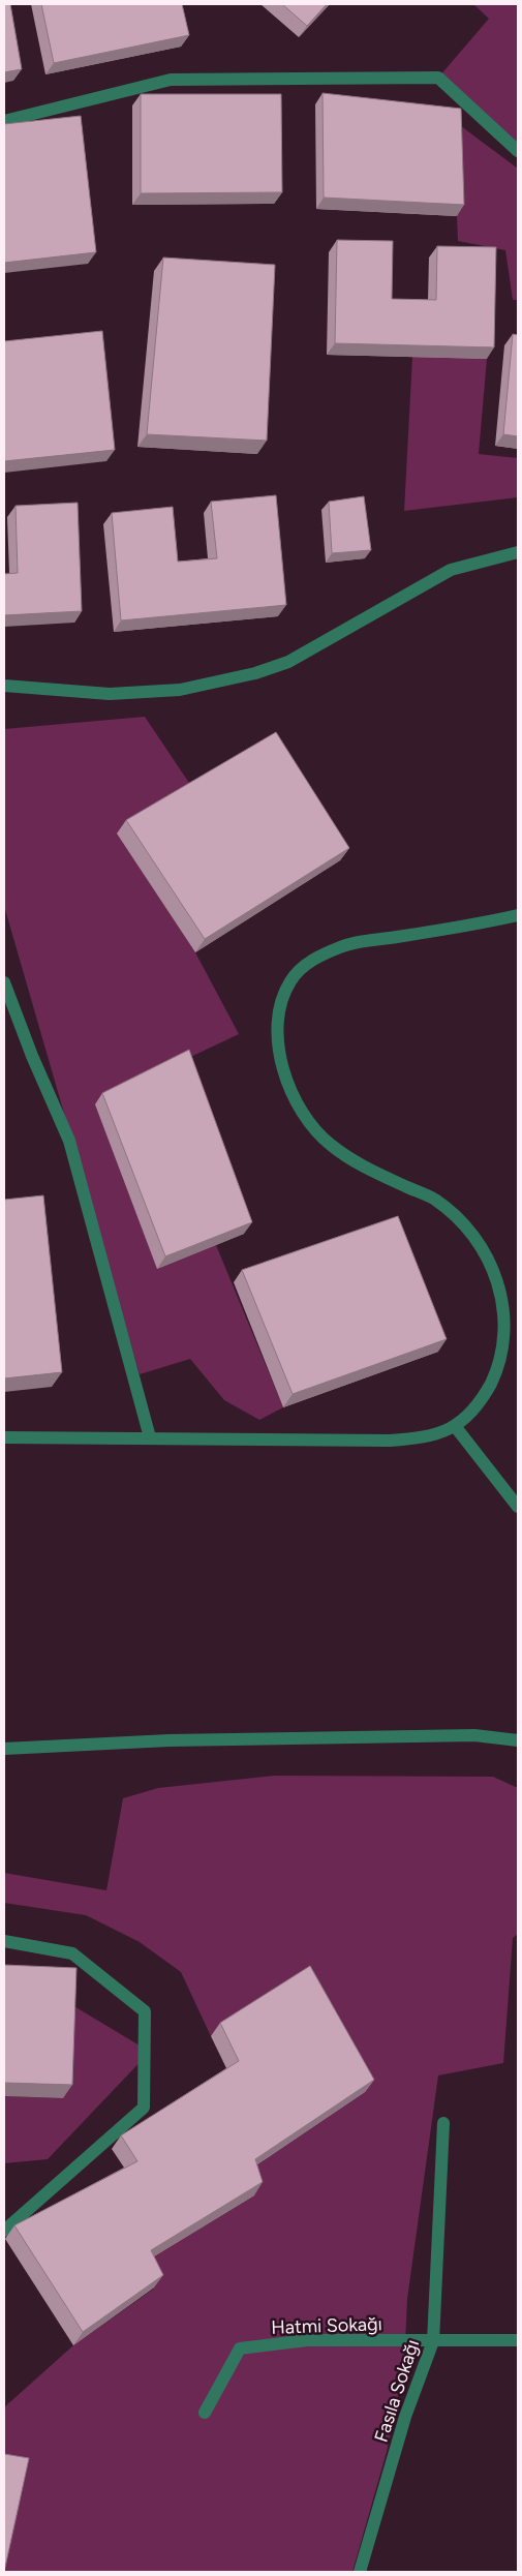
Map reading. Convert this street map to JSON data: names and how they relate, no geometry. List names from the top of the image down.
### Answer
{
  "streets": {
    "street": ["Hatmi Sokağı", "Fasıla Sokağı"]
  },
  "crossings": [
    ["Hatmi Sokağı", "Fasıla Sokağı"]
  ]
}
